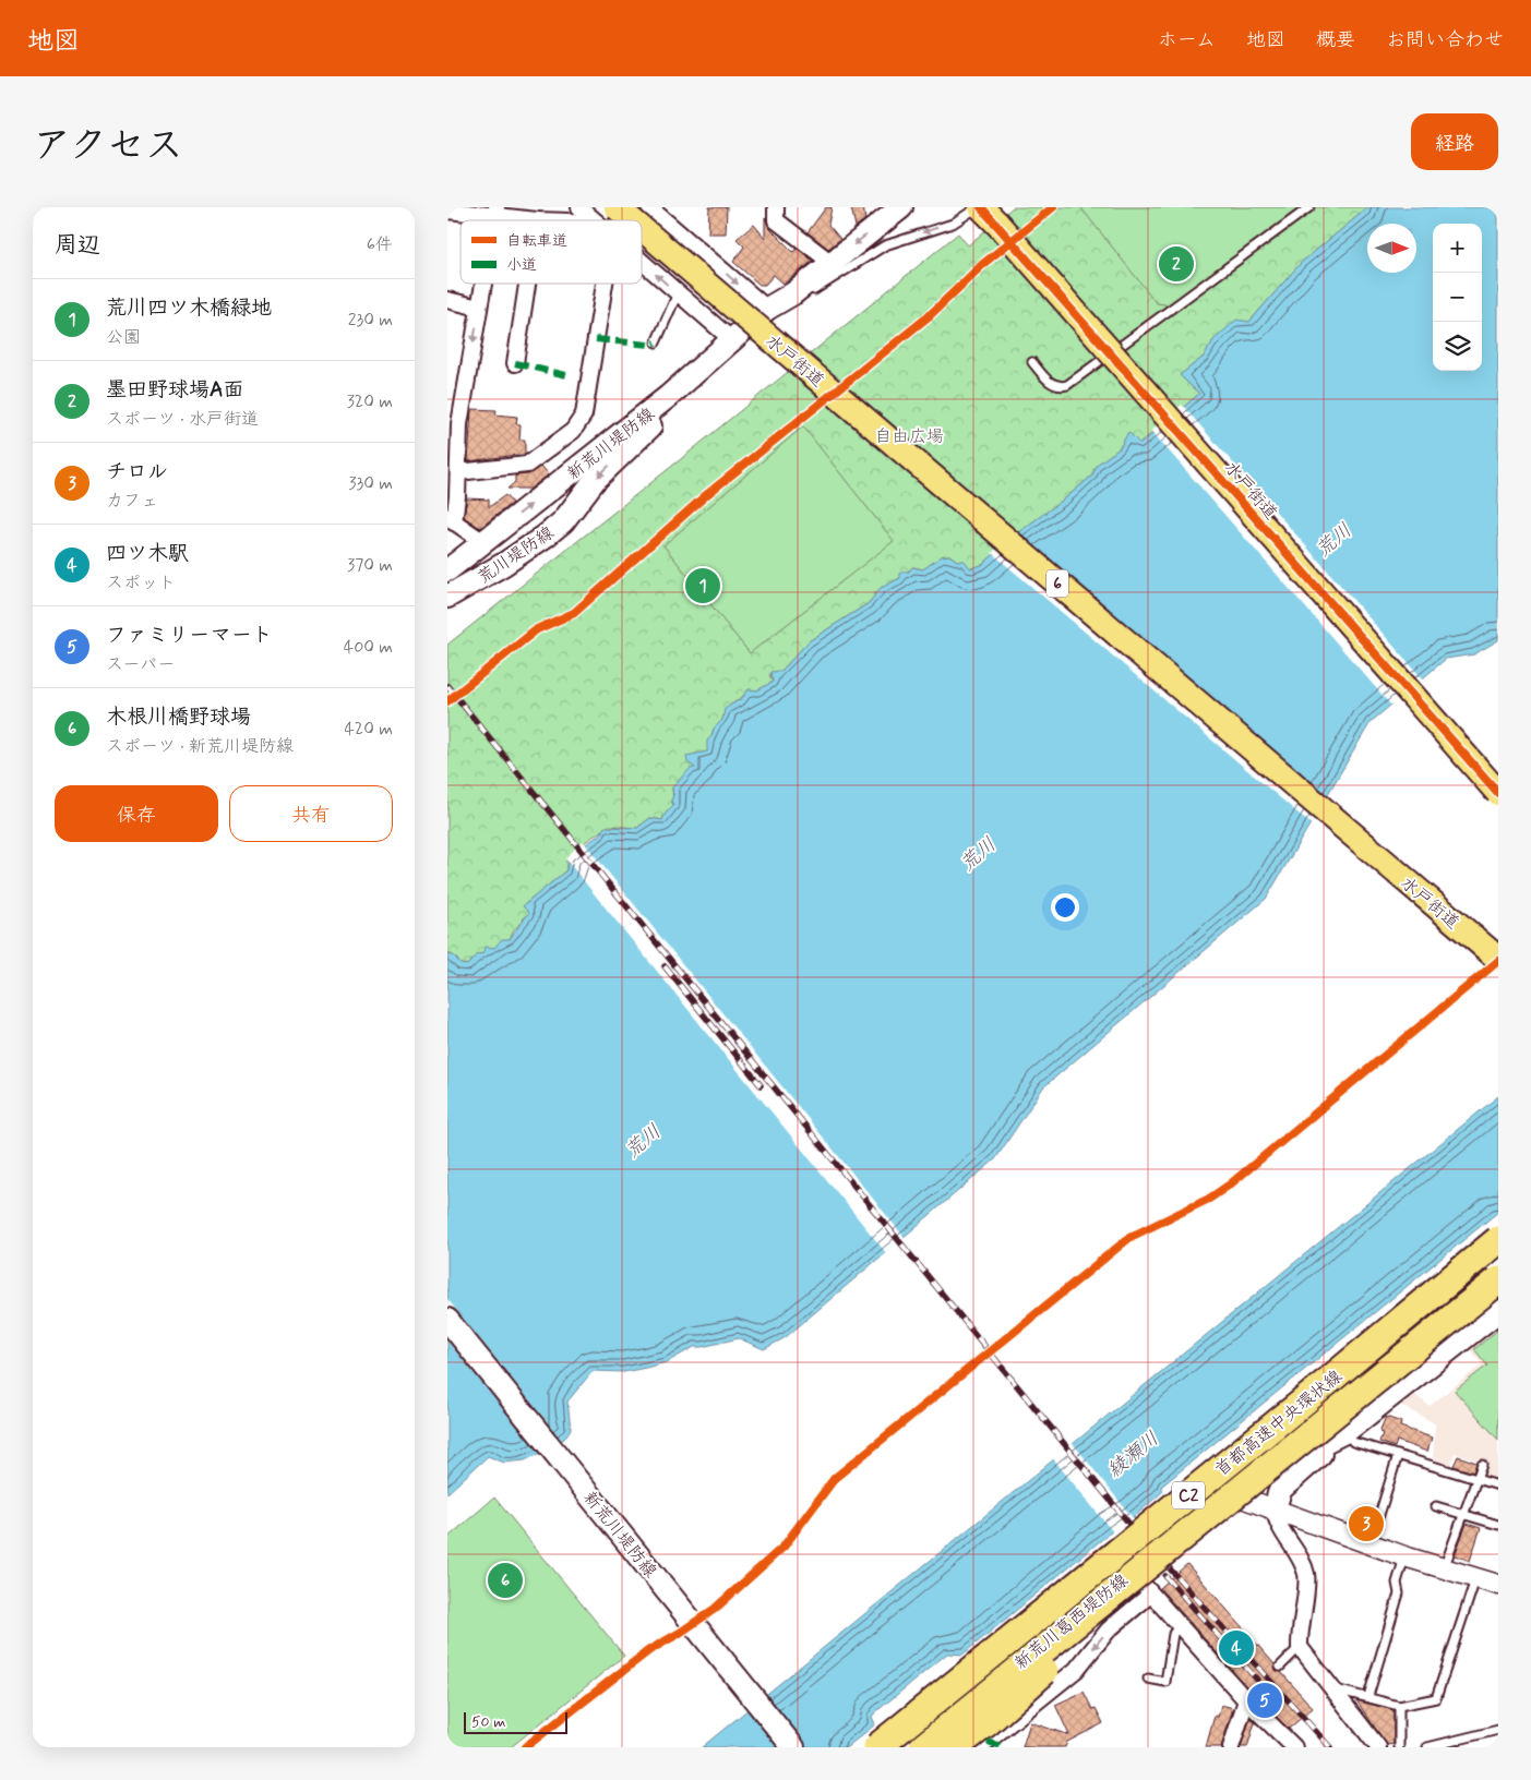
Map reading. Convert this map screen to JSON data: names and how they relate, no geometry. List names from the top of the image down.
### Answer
{
  "streets": {
    "highway": [
      "水戸街道",
      "6",
      "首都高速中央環状線",
      "C2"
    ],
    "main road": ["新荒川堤防線", "荒川堤防線", "新荒川葛西堤防線"]
  },
  "crossings": [
    ["水戸街道", "新荒川堤防線"],
    ["新荒川堤防線", "荒川堤防線"]
  ],
  "one_way": ["荒川堤防線"],
  "water": ["荒川", "綾瀬川"],
  "parks": ["自由広場"],
  "legend": ["自転車道", "小道"],
  "scale_bar": "50 m",
  "north": "right",
  "page": {
    "header": "地図",
    "nav": [
      "ホーム",
      "地図",
      "概要",
      "お問い合わせ"
    ],
    "title": "アクセス",
    "buttons": [
      "経路",
      ["保存", "共有"]
    ],
    "heading": ["周辺", "6件"],
    "map_buttons": ["+", "−"],
    "pins": [
      "2",
      "1",
      "3",
      "6",
      "4",
      "5"
    ],
    "list": [
      {
        "mark": "1",
        "name": "荒川四ツ木橋緑地",
        "note": "公園",
        "value": "230 m"
      },
      {
        "mark": "2",
        "name": "墨田野球場A面",
        "note": "スポーツ · 水戸街道",
        "value": "320 m"
      },
      {
        "mark": "3",
        "name": "チロル",
        "note": "カフェ",
        "value": "330 m"
      },
      {
        "mark": "4",
        "name": "四ツ木駅",
        "note": "スポット",
        "value": "370 m"
      },
      {
        "mark": "5",
        "name": "ファミリーマート",
        "note": "スーパー",
        "value": "400 m"
      },
      {
        "mark": "6",
        "name": "木根川橋野球場",
        "note": "スポーツ · 新荒川堤防線",
        "value": "420 m"
      }
    ],
    "scale": "50 m"
  }
}
